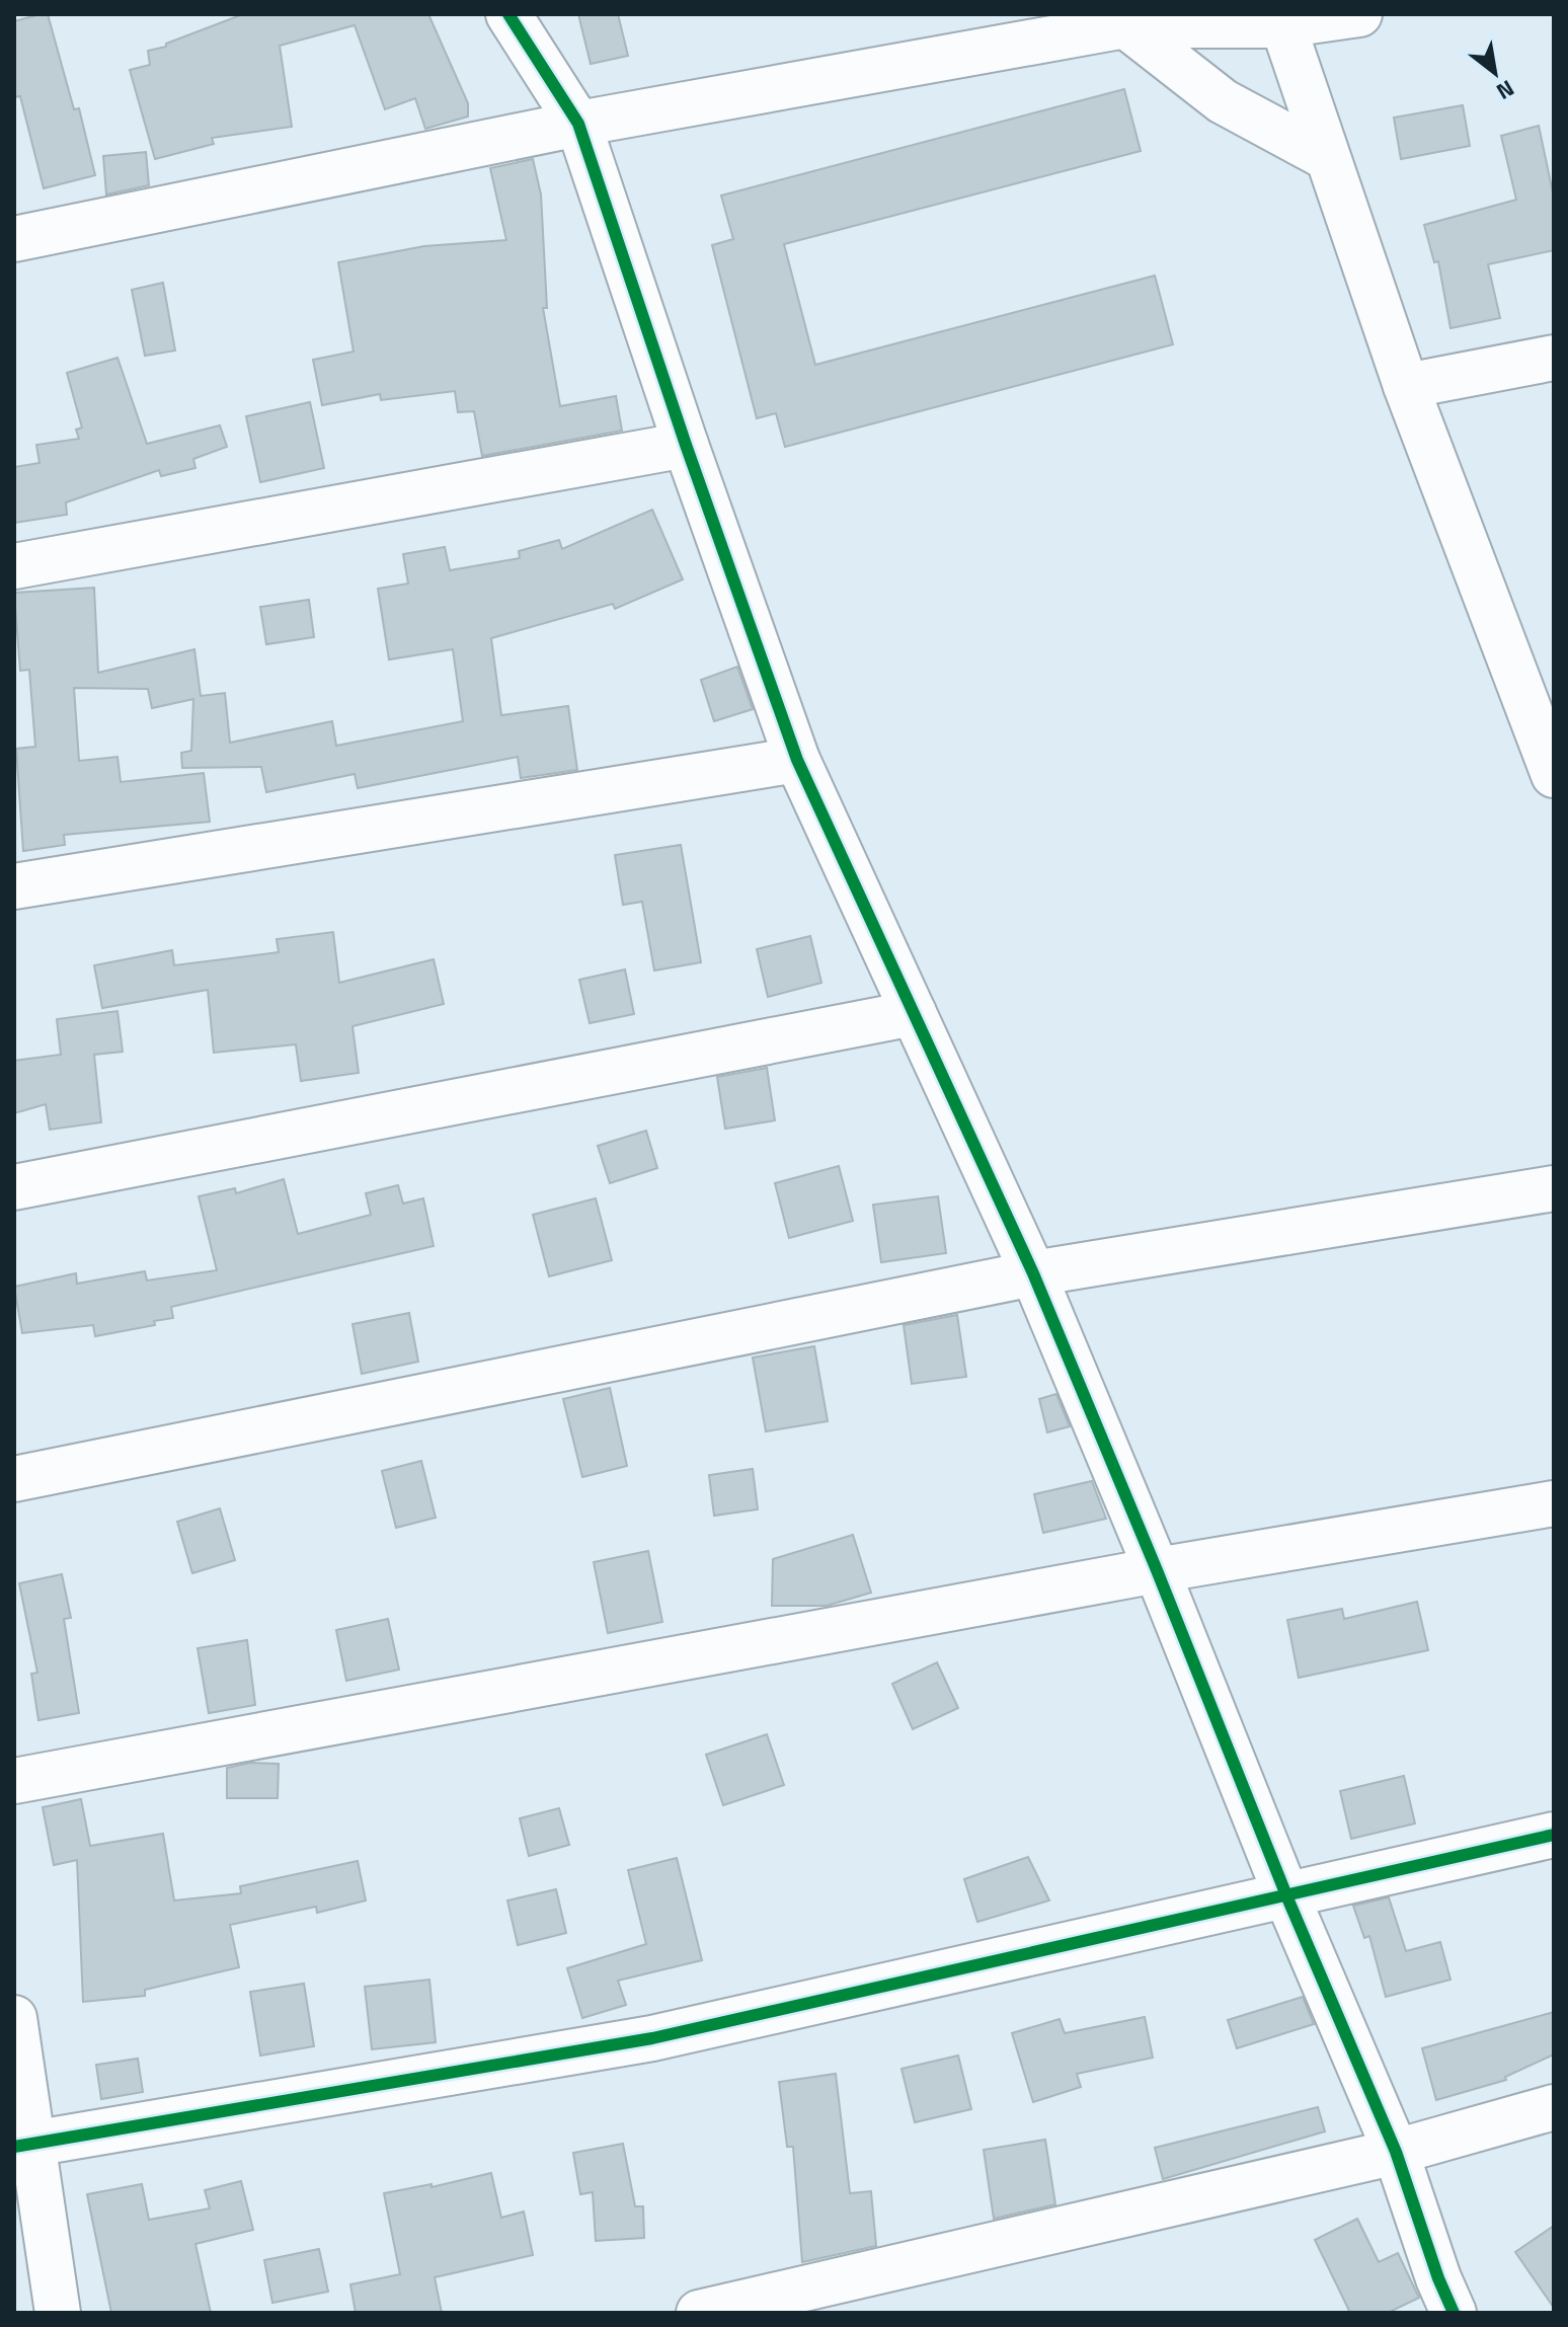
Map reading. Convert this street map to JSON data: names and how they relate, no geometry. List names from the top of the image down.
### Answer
{
  "north": "bottom right"
}
